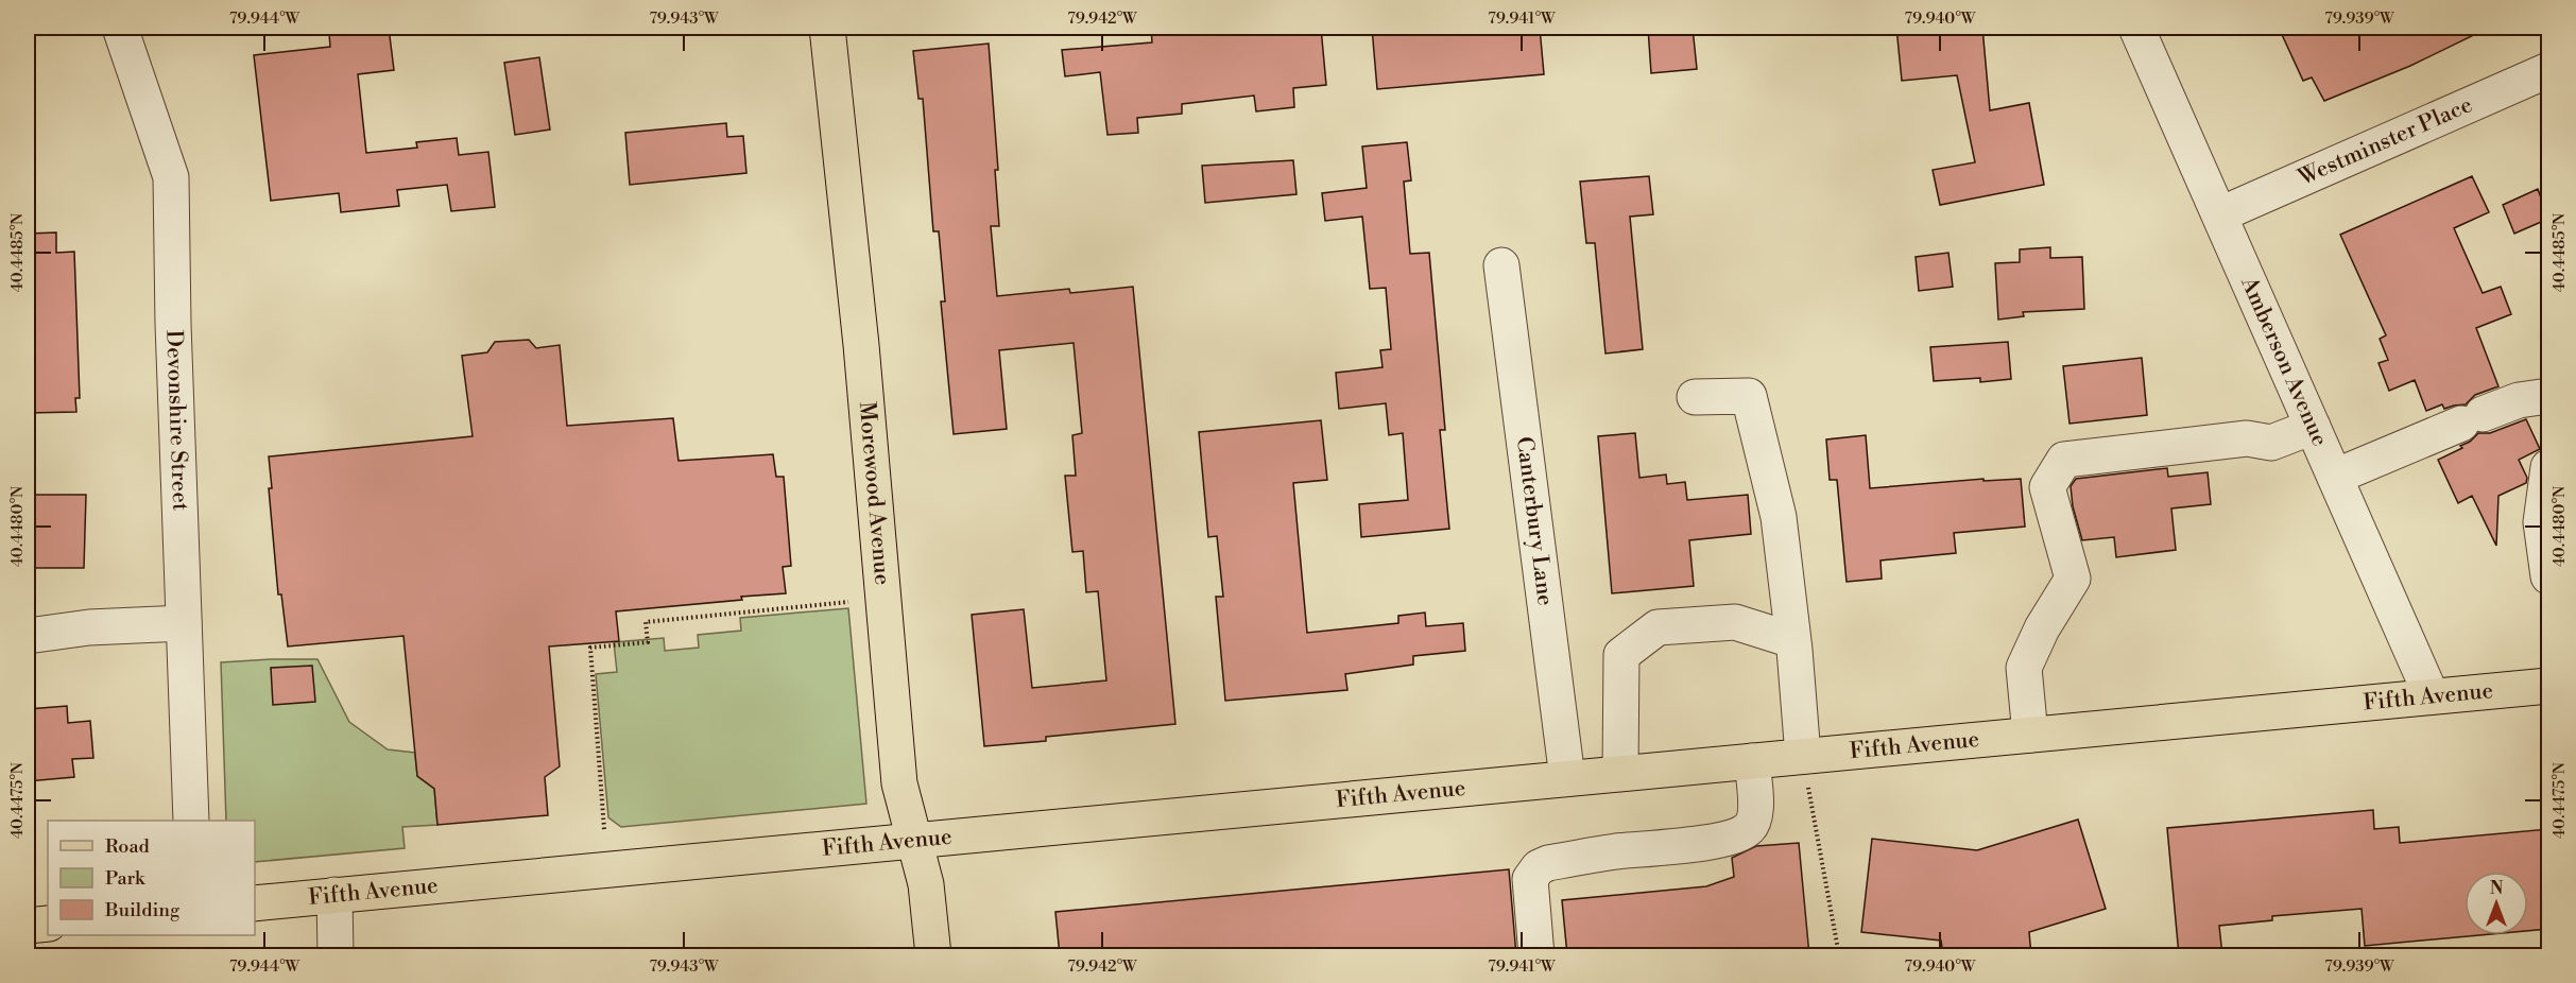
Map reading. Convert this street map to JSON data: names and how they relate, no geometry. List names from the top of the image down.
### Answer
{
  "streets": {
    "main road": ["Morewood Avenue", "Fifth Avenue"],
    "street": [
      "Westminster Place",
      "Amberson Avenue",
      "Devonshire Street",
      "Canterbury Lane"
    ]
  },
  "crossings": [
    ["Westminster Place", "Amberson Avenue"],
    ["Amberson Avenue", "Fifth Avenue"],
    ["Morewood Avenue", "Fifth Avenue"],
    ["Canterbury Lane", "Fifth Avenue"]
  ],
  "legend": ["Road", "Park", "Building"],
  "north": "top",
  "coordinates": [
    "79.944°W",
    "79.943°W",
    "79.942°W",
    "79.941°W",
    "79.940°W",
    "79.939°W",
    "40.4485°N",
    "40.4480°N",
    "40.4475°N"
  ]
}
